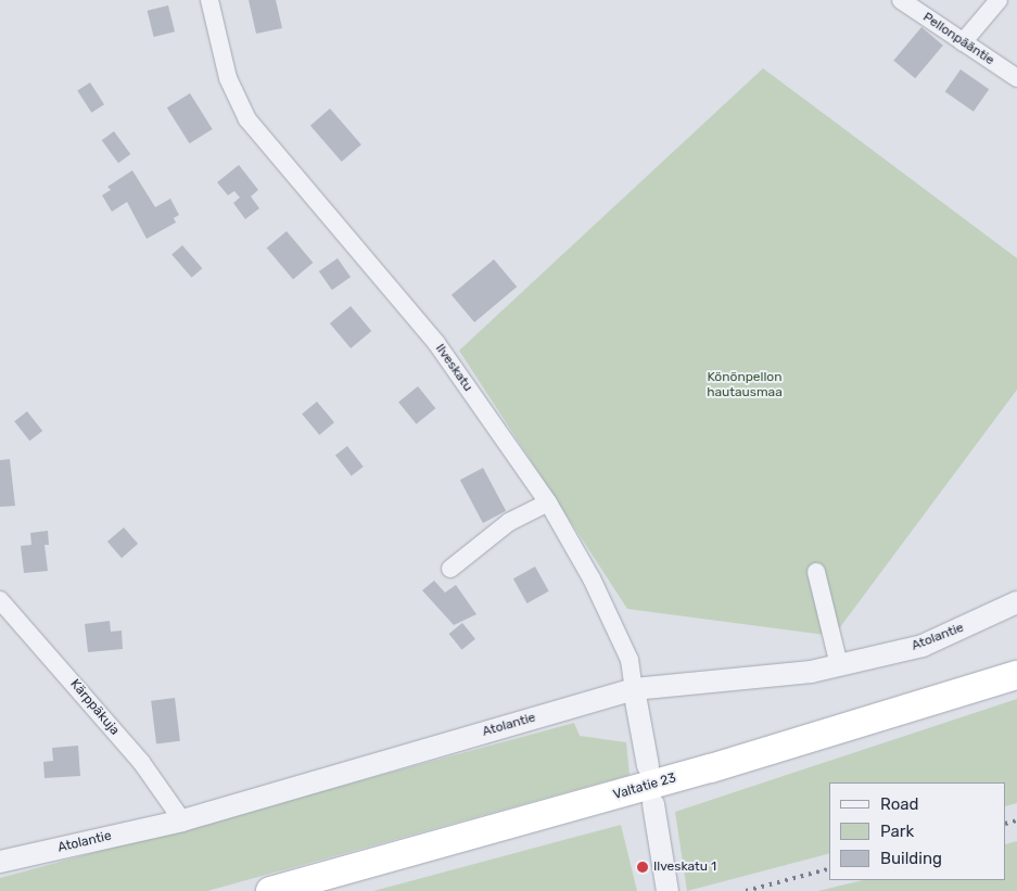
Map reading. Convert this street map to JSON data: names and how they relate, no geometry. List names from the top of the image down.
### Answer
{
  "streets": {
    "highway": ["Valtatie 23"],
    "street": [
      "Pellonpääntie",
      "Ilveskatu",
      "Atolantie",
      "Kärppäkuja"
    ]
  },
  "crossings": [
    ["Ilveskatu", "Atolantie"],
    ["Atolantie", "Kärppäkuja"]
  ],
  "parks": ["Könönpellon hautausmaa"],
  "places": ["Ilveskatu 1"],
  "legend": ["Road", "Park", "Building"]
}
